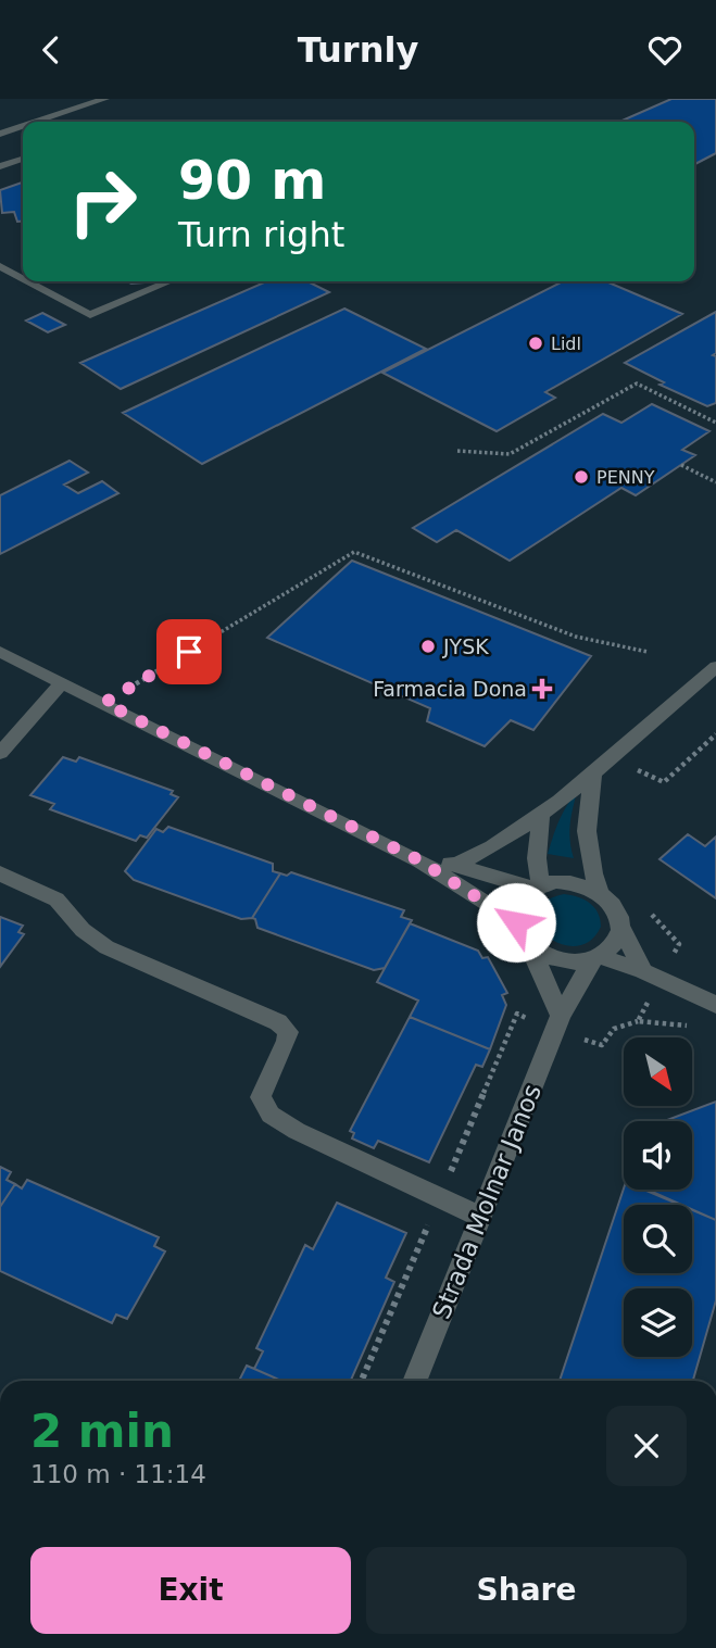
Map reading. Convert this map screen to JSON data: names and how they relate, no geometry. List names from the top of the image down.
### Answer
{
  "streets": {
    "street": ["Strada Molnar Janos"]
  },
  "places": {
    "other": ["Lidl", "PENNY", "JYSK"],
    "health": ["Farmacia Dona"]
  },
  "north": "bottom right",
  "page": {
    "header": "Turnly",
    "turn": ["90 m", "Turn right"],
    "heading": ["2 min", "110 m · 11:14"],
    "buttons": ["Exit", "Share"]
  }
}
